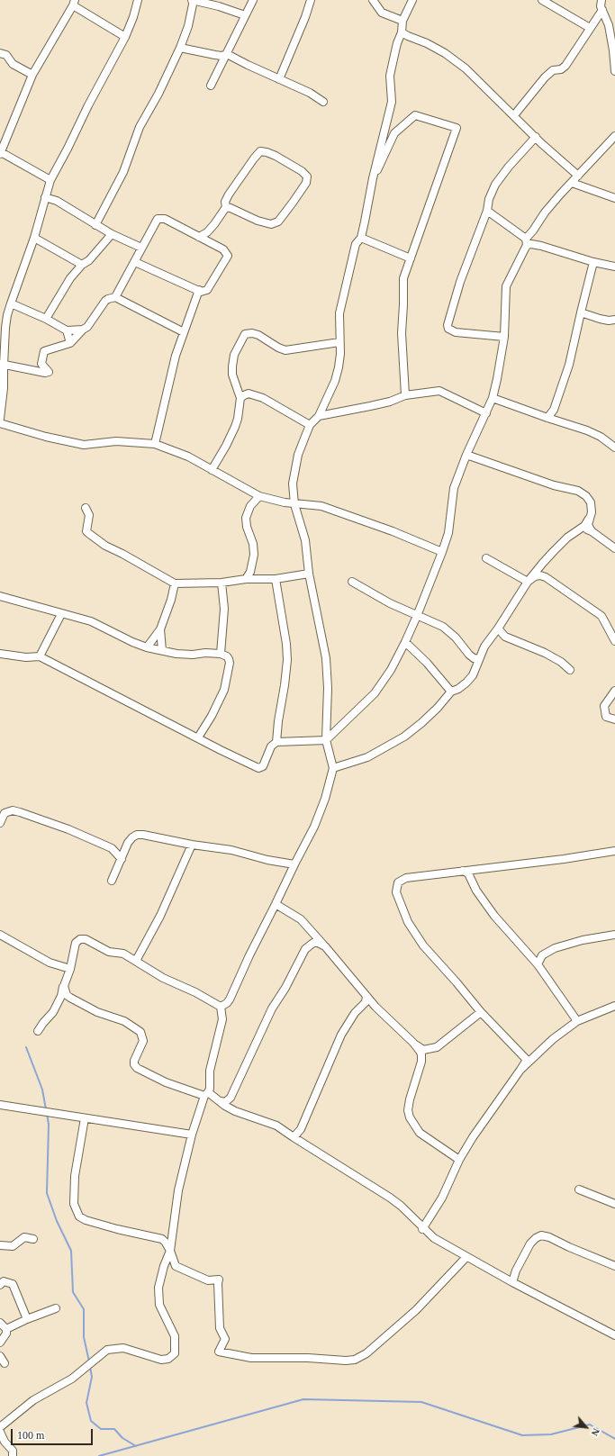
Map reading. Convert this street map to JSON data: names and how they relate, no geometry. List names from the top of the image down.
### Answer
{
  "scale_bar": "100 m",
  "north": "bottom right"
}
